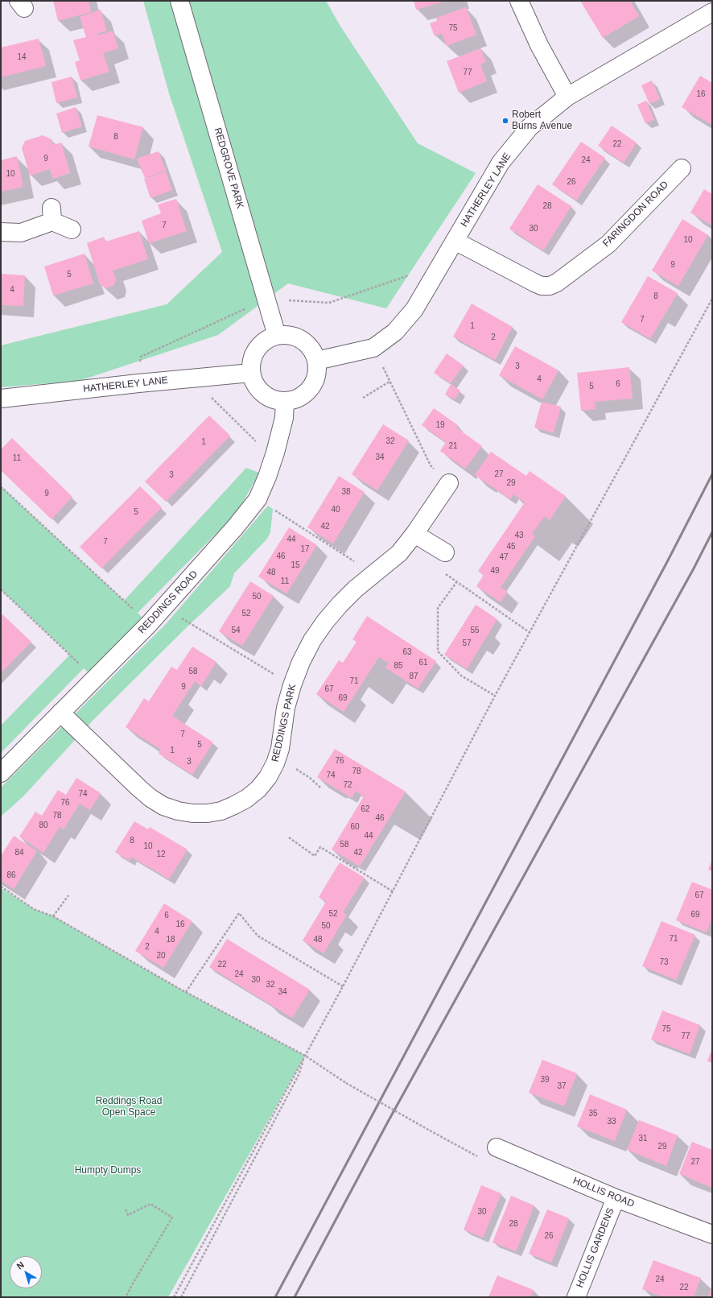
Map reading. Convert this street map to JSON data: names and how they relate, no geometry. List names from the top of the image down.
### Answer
{
  "streets": {
    "street": [
      "REDGROVE PARK",
      "HATHERLEY LANE",
      "FARINGDON ROAD",
      "REDDINGS ROAD",
      "REDDINGS PARK",
      "HOLLIS ROAD",
      "HOLLIS GARDENS"
    ]
  },
  "crossings": [
    ["REDGROVE PARK", "HATHERLEY LANE"],
    ["REDGROVE PARK", "REDDINGS ROAD"],
    ["HATHERLEY LANE", "FARINGDON ROAD"],
    ["HATHERLEY LANE", "REDDINGS ROAD"],
    ["REDDINGS ROAD", "REDDINGS PARK"],
    ["HOLLIS ROAD", "HOLLIS GARDENS"]
  ],
  "parks": ["Reddings Road Open Space", "Humpty Dumps"],
  "places": ["Robert Burns Avenue"],
  "house_numbers": [
    "75",
    "14",
    "77",
    "16",
    "8",
    "22",
    "9",
    "24",
    "10",
    "26",
    "28",
    "7",
    "30",
    "10",
    "9",
    "5",
    "4",
    "8",
    "7",
    "1",
    "2",
    "3",
    "4",
    "6",
    "5",
    "19",
    "32",
    "1",
    "21",
    "34",
    "11",
    "27",
    "3",
    "29",
    "38",
    "9",
    "40",
    "5",
    "42",
    "43",
    "44",
    "7",
    "45",
    "17",
    "46",
    "47",
    "15",
    "49",
    "48",
    "11",
    "50",
    "52",
    "54",
    "55",
    "57",
    "63",
    "61",
    "85",
    "58",
    "87",
    "71",
    "9",
    "67",
    "69",
    "7",
    "5",
    "1",
    "76",
    "3",
    "78",
    "74",
    "72",
    "74",
    "76",
    "62",
    "78",
    "46",
    "80",
    "60",
    "44",
    "8",
    "58",
    "10",
    "84",
    "42",
    "12",
    "86",
    "67",
    "52",
    "69",
    "6",
    "16",
    "50",
    "4",
    "71",
    "18",
    "48",
    "2",
    "20",
    "73",
    "22",
    "24",
    "30",
    "32",
    "34",
    "75",
    "77",
    "39",
    "37",
    "35",
    "33",
    "31",
    "29",
    "27",
    "30",
    "28",
    "26",
    "24",
    "22"
  ],
  "north": "top left"
}
